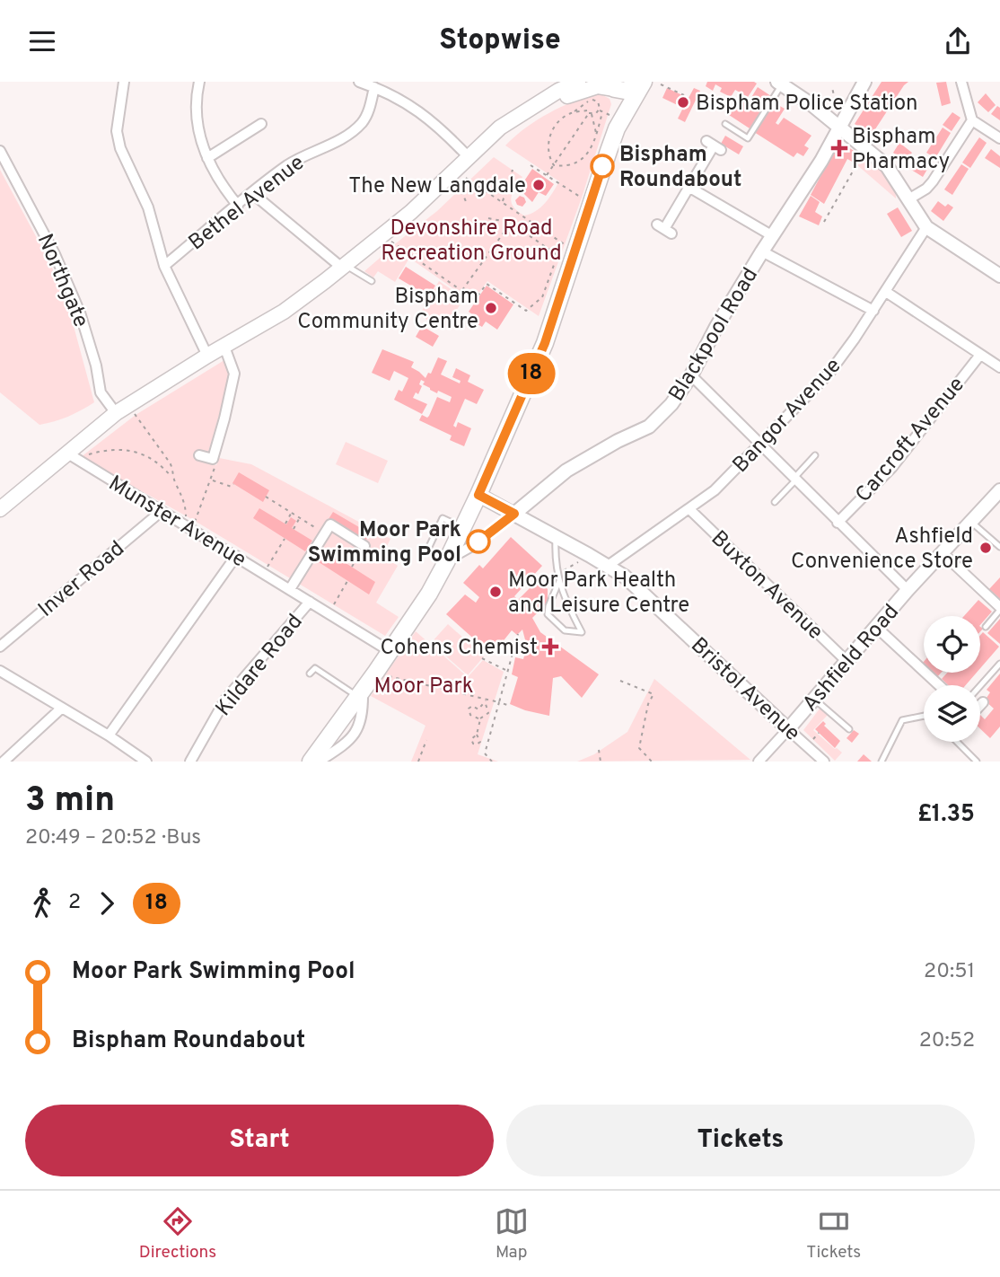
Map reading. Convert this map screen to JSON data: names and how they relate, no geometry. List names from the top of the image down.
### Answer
{
  "streets": {
    "street": [
      "Bethel Avenue",
      "Northgate",
      "Blackpool Road",
      "Bangor Avenue",
      "Carcroft Avenue",
      "Munster Avenue",
      "Inver Road",
      "Buxton Avenue",
      "Ashfield Road",
      "Kildare Road",
      "Bristol Avenue"
    ]
  },
  "crossings": [
    ["Blackpool Road", "Bristol Avenue"],
    ["Bangor Avenue", "Buxton Avenue"],
    ["Bangor Avenue", "Bristol Avenue"],
    ["Munster Avenue", "Inver Road"],
    ["Munster Avenue", "Kildare Road"],
    ["Buxton Avenue", "Ashfield Road"],
    ["Ashfield Road", "Bristol Avenue"]
  ],
  "parks": ["Devonshire Road Recreation Ground", "Moor Park"],
  "places": {
    "other": [
      "Bispham Police Station",
      "Bispham Roundabout",
      "The New Langdale",
      "Bispham Community Centre",
      "Moor Park Swimming Pool",
      "Ashfield Convenience Store",
      "Moor Park Health and Leisure Centre"
    ],
    "health": ["Bispham Pharmacy", "Cohens Chemist"]
  },
  "lines": ["bus line 18"],
  "page": {
    "header": "Stopwise",
    "on_map": "18",
    "heading": ["3 min", "20:49 – 20:52 · Bus", "£1.35"],
    "legs": ["2", "18"],
    "list": [
      {
        "name": "Moor Park Swimming Pool",
        "value": "20:51"
      },
      {
        "name": "Bispham Roundabout",
        "value": "20:52"
      }
    ],
    "buttons": ["Start", "Tickets"],
    "tabs": ["Directions", "Map", "Tickets"]
  }
}
